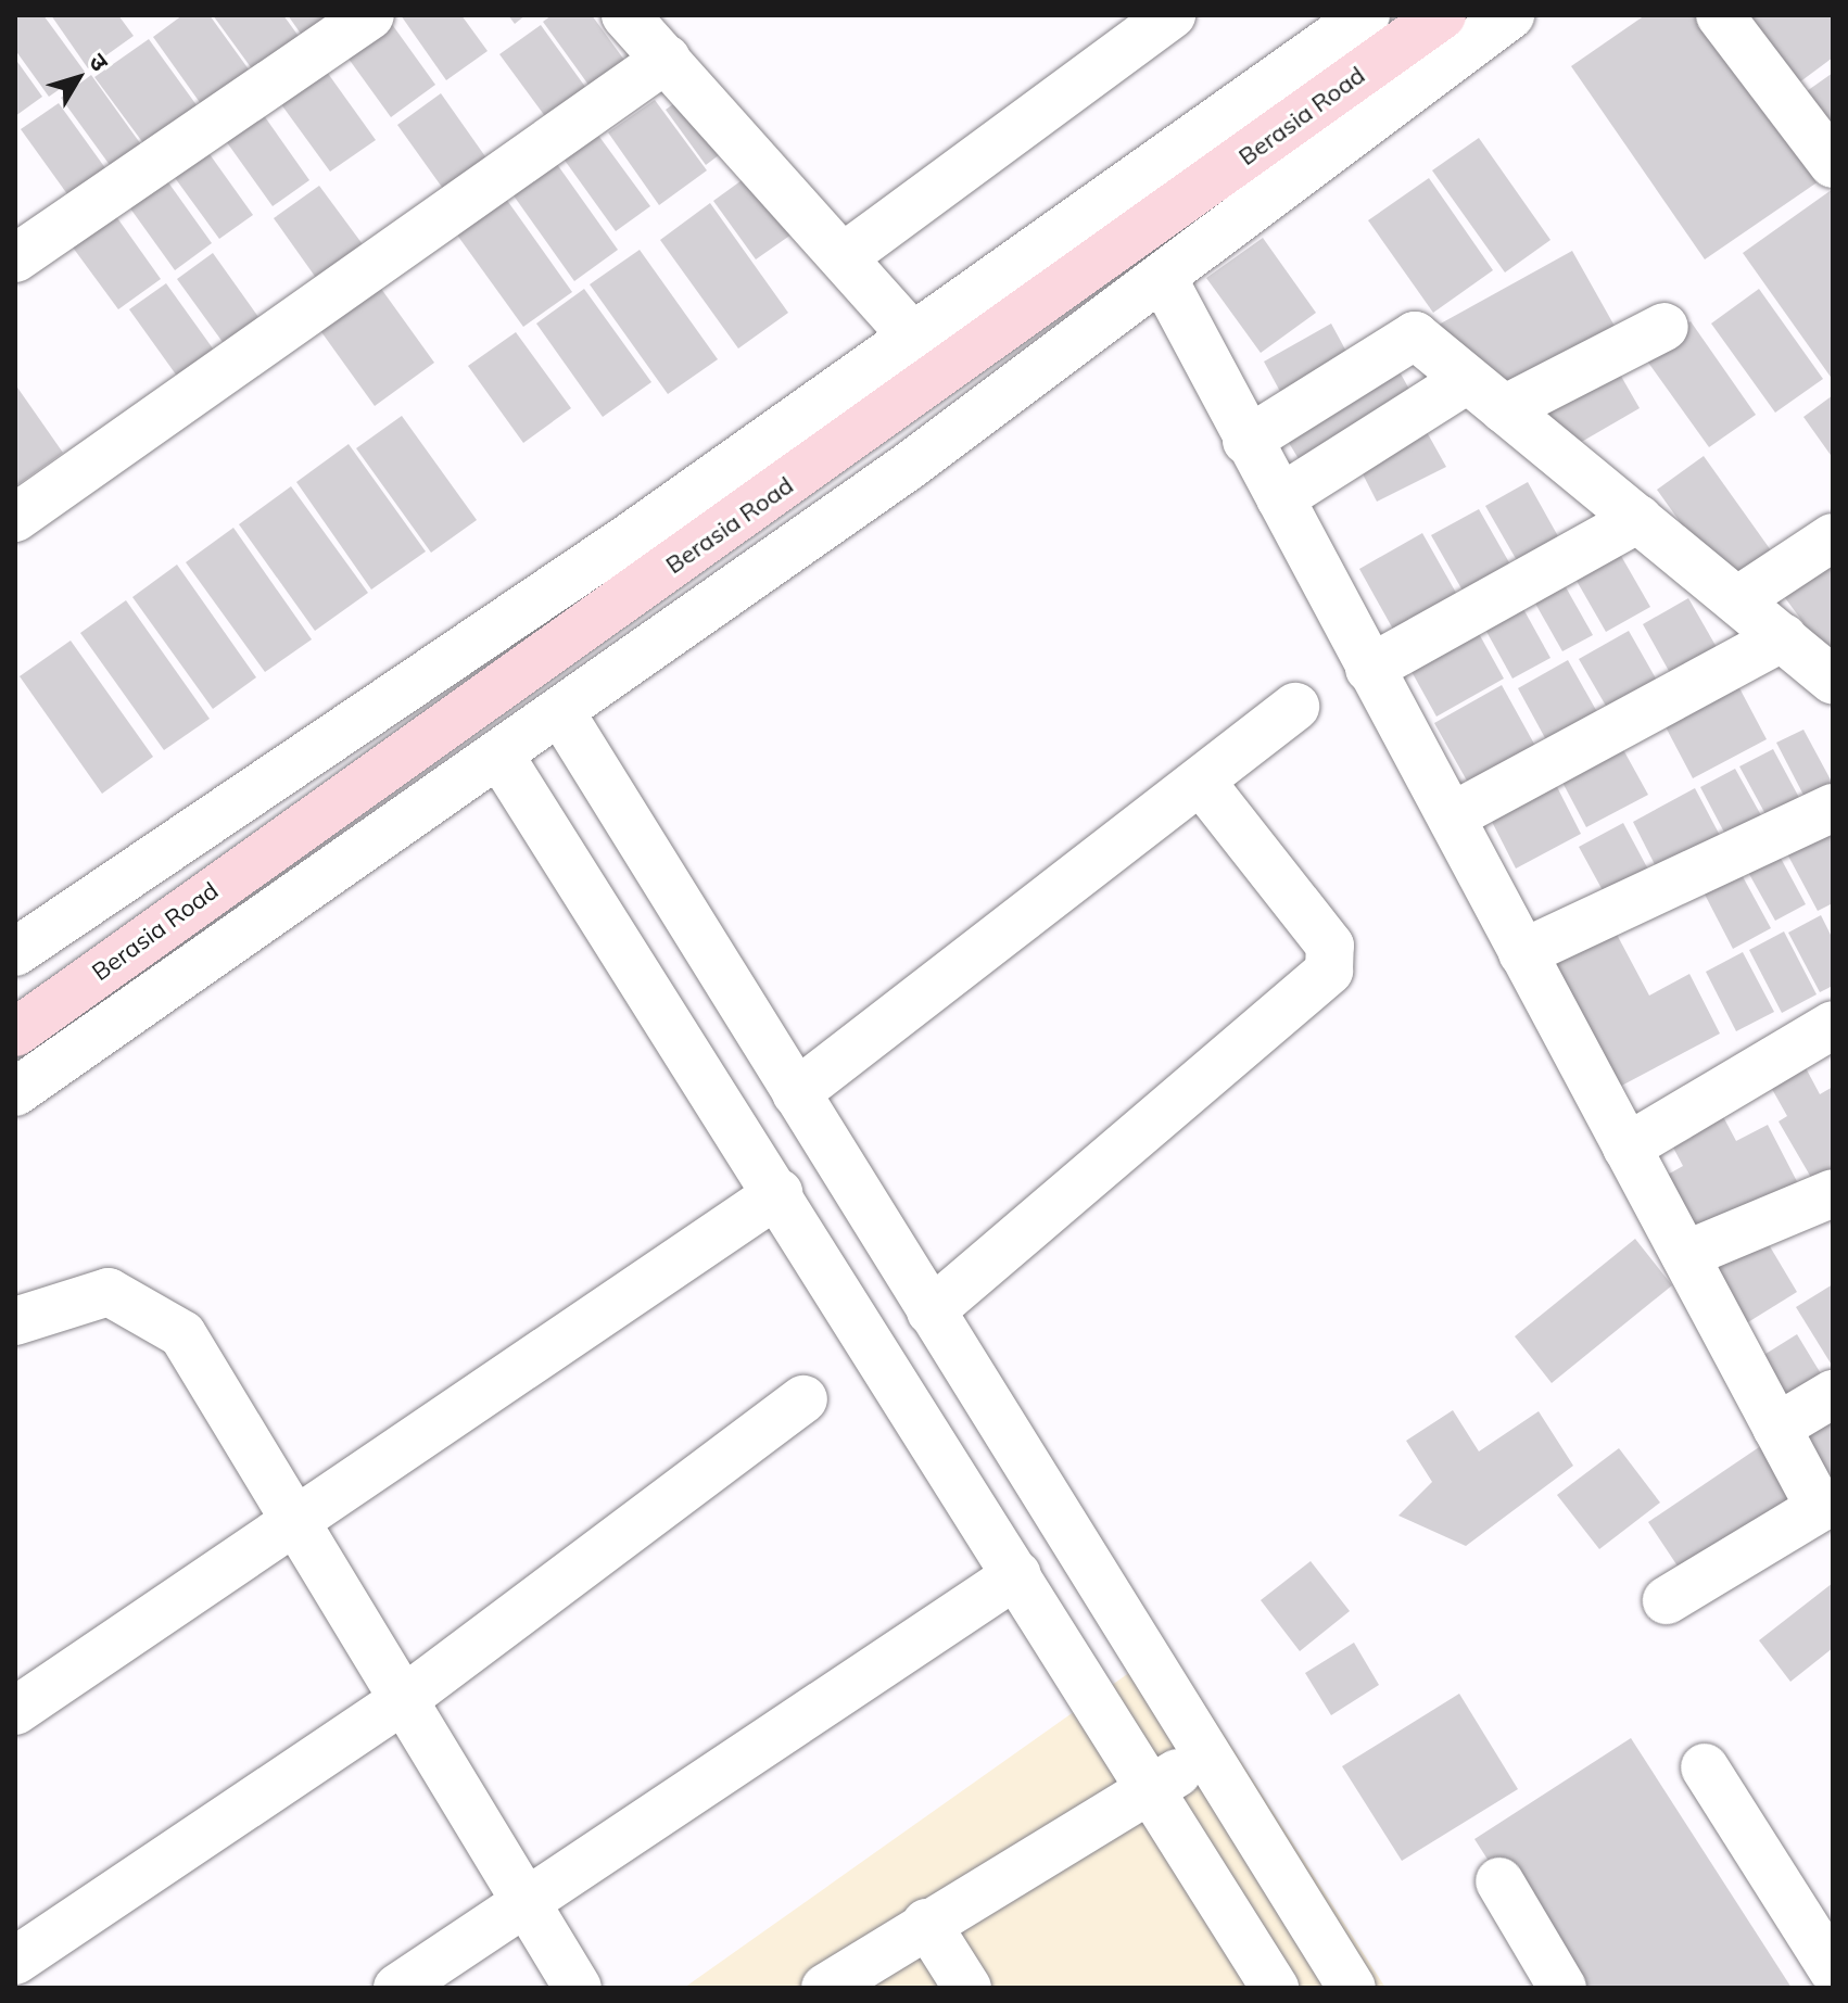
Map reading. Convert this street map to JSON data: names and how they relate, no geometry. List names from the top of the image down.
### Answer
{
  "streets": {
    "main road": ["Berasia Road"]
  },
  "north": "top right"
}
